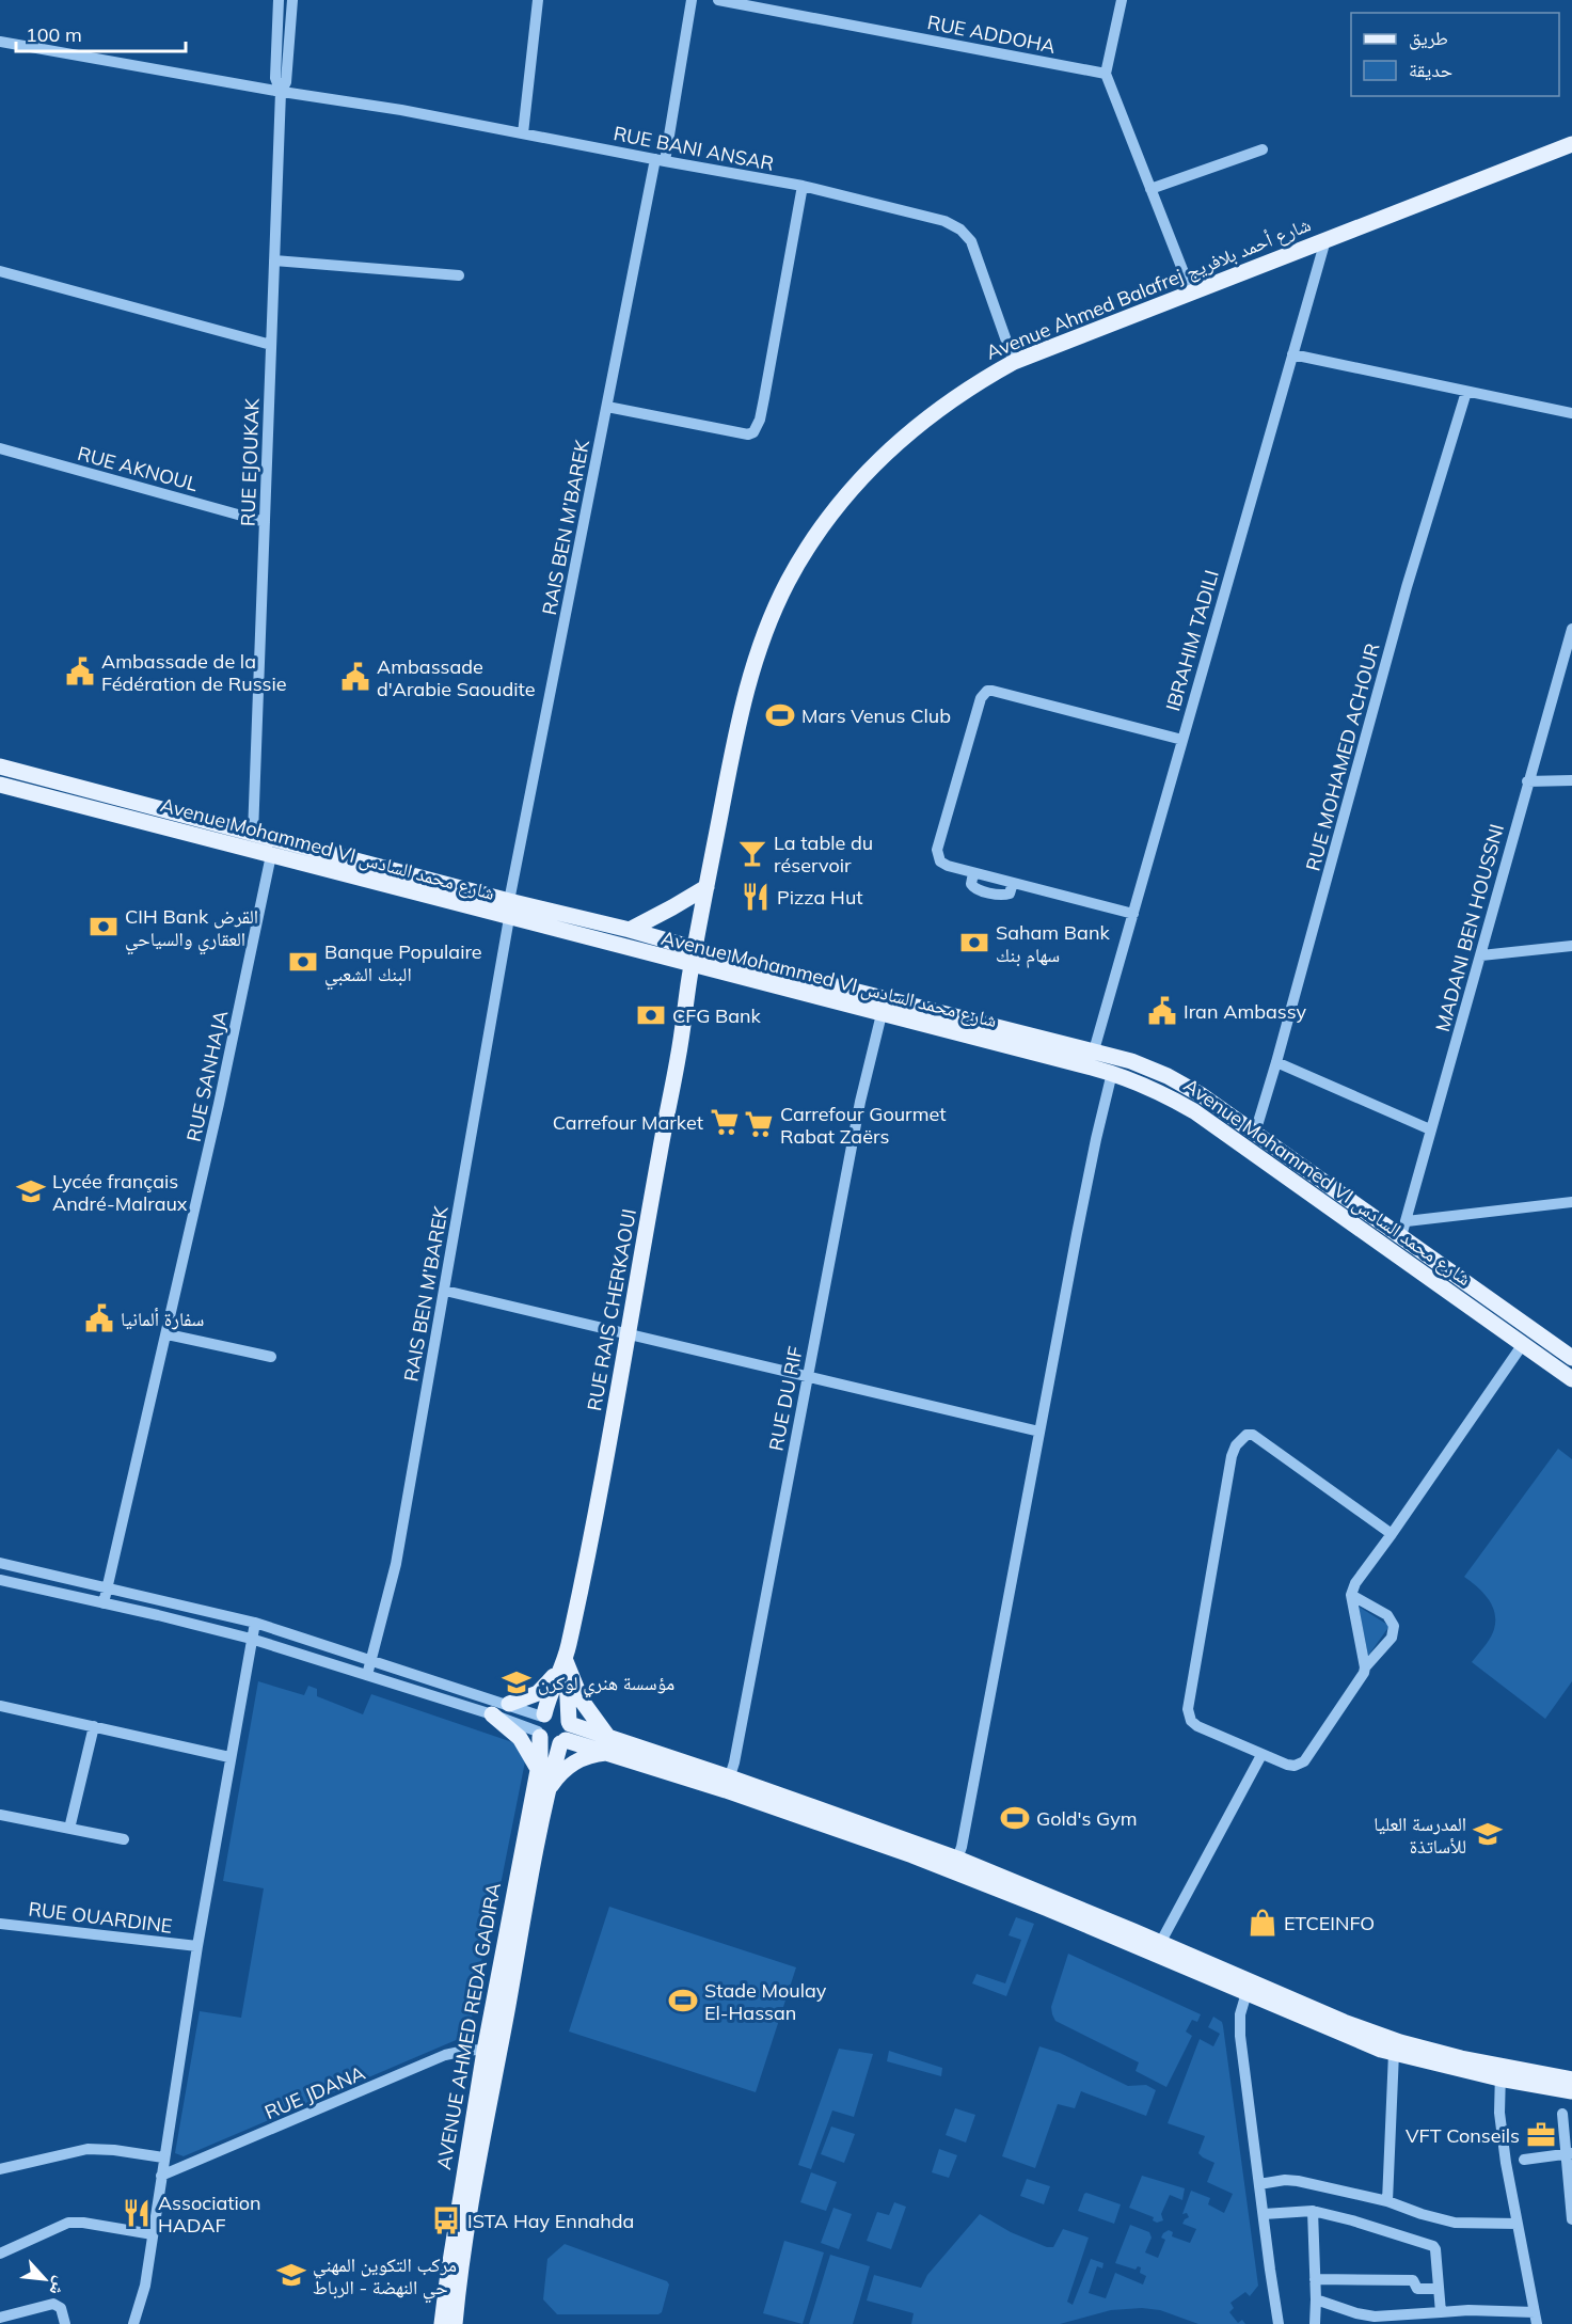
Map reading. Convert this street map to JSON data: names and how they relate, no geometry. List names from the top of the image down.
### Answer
{
  "streets": {
    "main road": [
      "Avenue Ahmed Balafrej شارع أحمد بلافريج",
      "Avenue Mohammed VI شارع محمد السادس",
      "RUE RAIS CHERKAOUI",
      "AVENUE AHMED REDA GADIRA"
    ],
    "street": [
      "RUE ADDOHA",
      "RUE BANI ANSAR",
      "RUE EJOUKAK",
      "RUE AKNOUL",
      "RAIS BEN M’BAREK",
      "IBRAHIM TADILI",
      "RUE MOHAMED ACHOUR",
      "MADANI BEN HOUSSNI",
      "RUE SANHAJA",
      "RUE DU RIF",
      "RUE OUARDINE",
      "RUE JDANA"
    ]
  },
  "crossings": [
    ["RUE BANI ANSAR", "Avenue Ahmed Balafrej شارع أحمد بلافريج"],
    ["RUE BANI ANSAR", "RUE EJOUKAK"],
    ["RUE BANI ANSAR", "RAIS BEN M’BAREK"],
    ["Avenue Ahmed Balafrej شارع أحمد بلافريج", "IBRAHIM TADILI"],
    ["Avenue Ahmed Balafrej شارع أحمد بلافريج", "Avenue Mohammed VI شارع محمد السادس"],
    ["Avenue Ahmed Balafrej شارع أحمد بلافريج", "RUE RAIS CHERKAOUI"],
    ["RUE EJOUKAK", "RUE AKNOUL"],
    ["RUE EJOUKAK", "Avenue Mohammed VI شارع محمد السادس"],
    ["RAIS BEN M’BAREK", "Avenue Mohammed VI شارع محمد السادس"],
    ["IBRAHIM TADILI", "Avenue Mohammed VI شارع محمد السادس"],
    ["RUE MOHAMED ACHOUR", "Avenue Mohammed VI شارع محمد السادس"],
    ["Avenue Mohammed VI شارع محمد السادس", "MADANI BEN HOUSSNI"],
    ["Avenue Mohammed VI شارع محمد السادس", "RUE SANHAJA"],
    ["Avenue Mohammed VI شارع محمد السادس", "RUE RAIS CHERKAOUI"],
    ["Avenue Mohammed VI شارع محمد السادس", "RUE DU RIF"],
    ["AVENUE AHMED REDA GADIRA", "RUE JDANA"]
  ],
  "places": {
    "public building": [
      "Ambassade de la Fédération de Russie",
      "Ambassade d'Arabie Saoudite",
      "Iran Ambassy",
      "سفارة ألمانيا"
    ],
    "sports": ["Mars Venus Club", "Gold's Gym", "Stade Moulay El-Hassan"],
    "bar": ["La table du réservoir"],
    "restaurant": ["Pizza Hut", "Association HADAF"],
    "bank": [
      "CIH Bank القرض العقاري والسياحي",
      "Saham Bank سهام بنك",
      "Banque Populaire البنك الشعبي",
      "CFG Bank"
    ],
    "supermarket": ["Carrefour Market", "Carrefour Gourmet Rabat Zaërs"],
    "school or university": [
      "Lycée français André-Malraux",
      "مؤسسة هنري لوكرن",
      "المدرسة العليا للأساتذة",
      "مركب التكوين المهني حي النهضة - الرباط"
    ],
    "shop": ["ETCEINFO"],
    "office": ["VFT Conseils"],
    "bus stop": ["ISTA Hay Ennahda"]
  },
  "legend": ["طريق", "حديقة"],
  "scale_bar": "100 m",
  "north": "bottom right"
}
